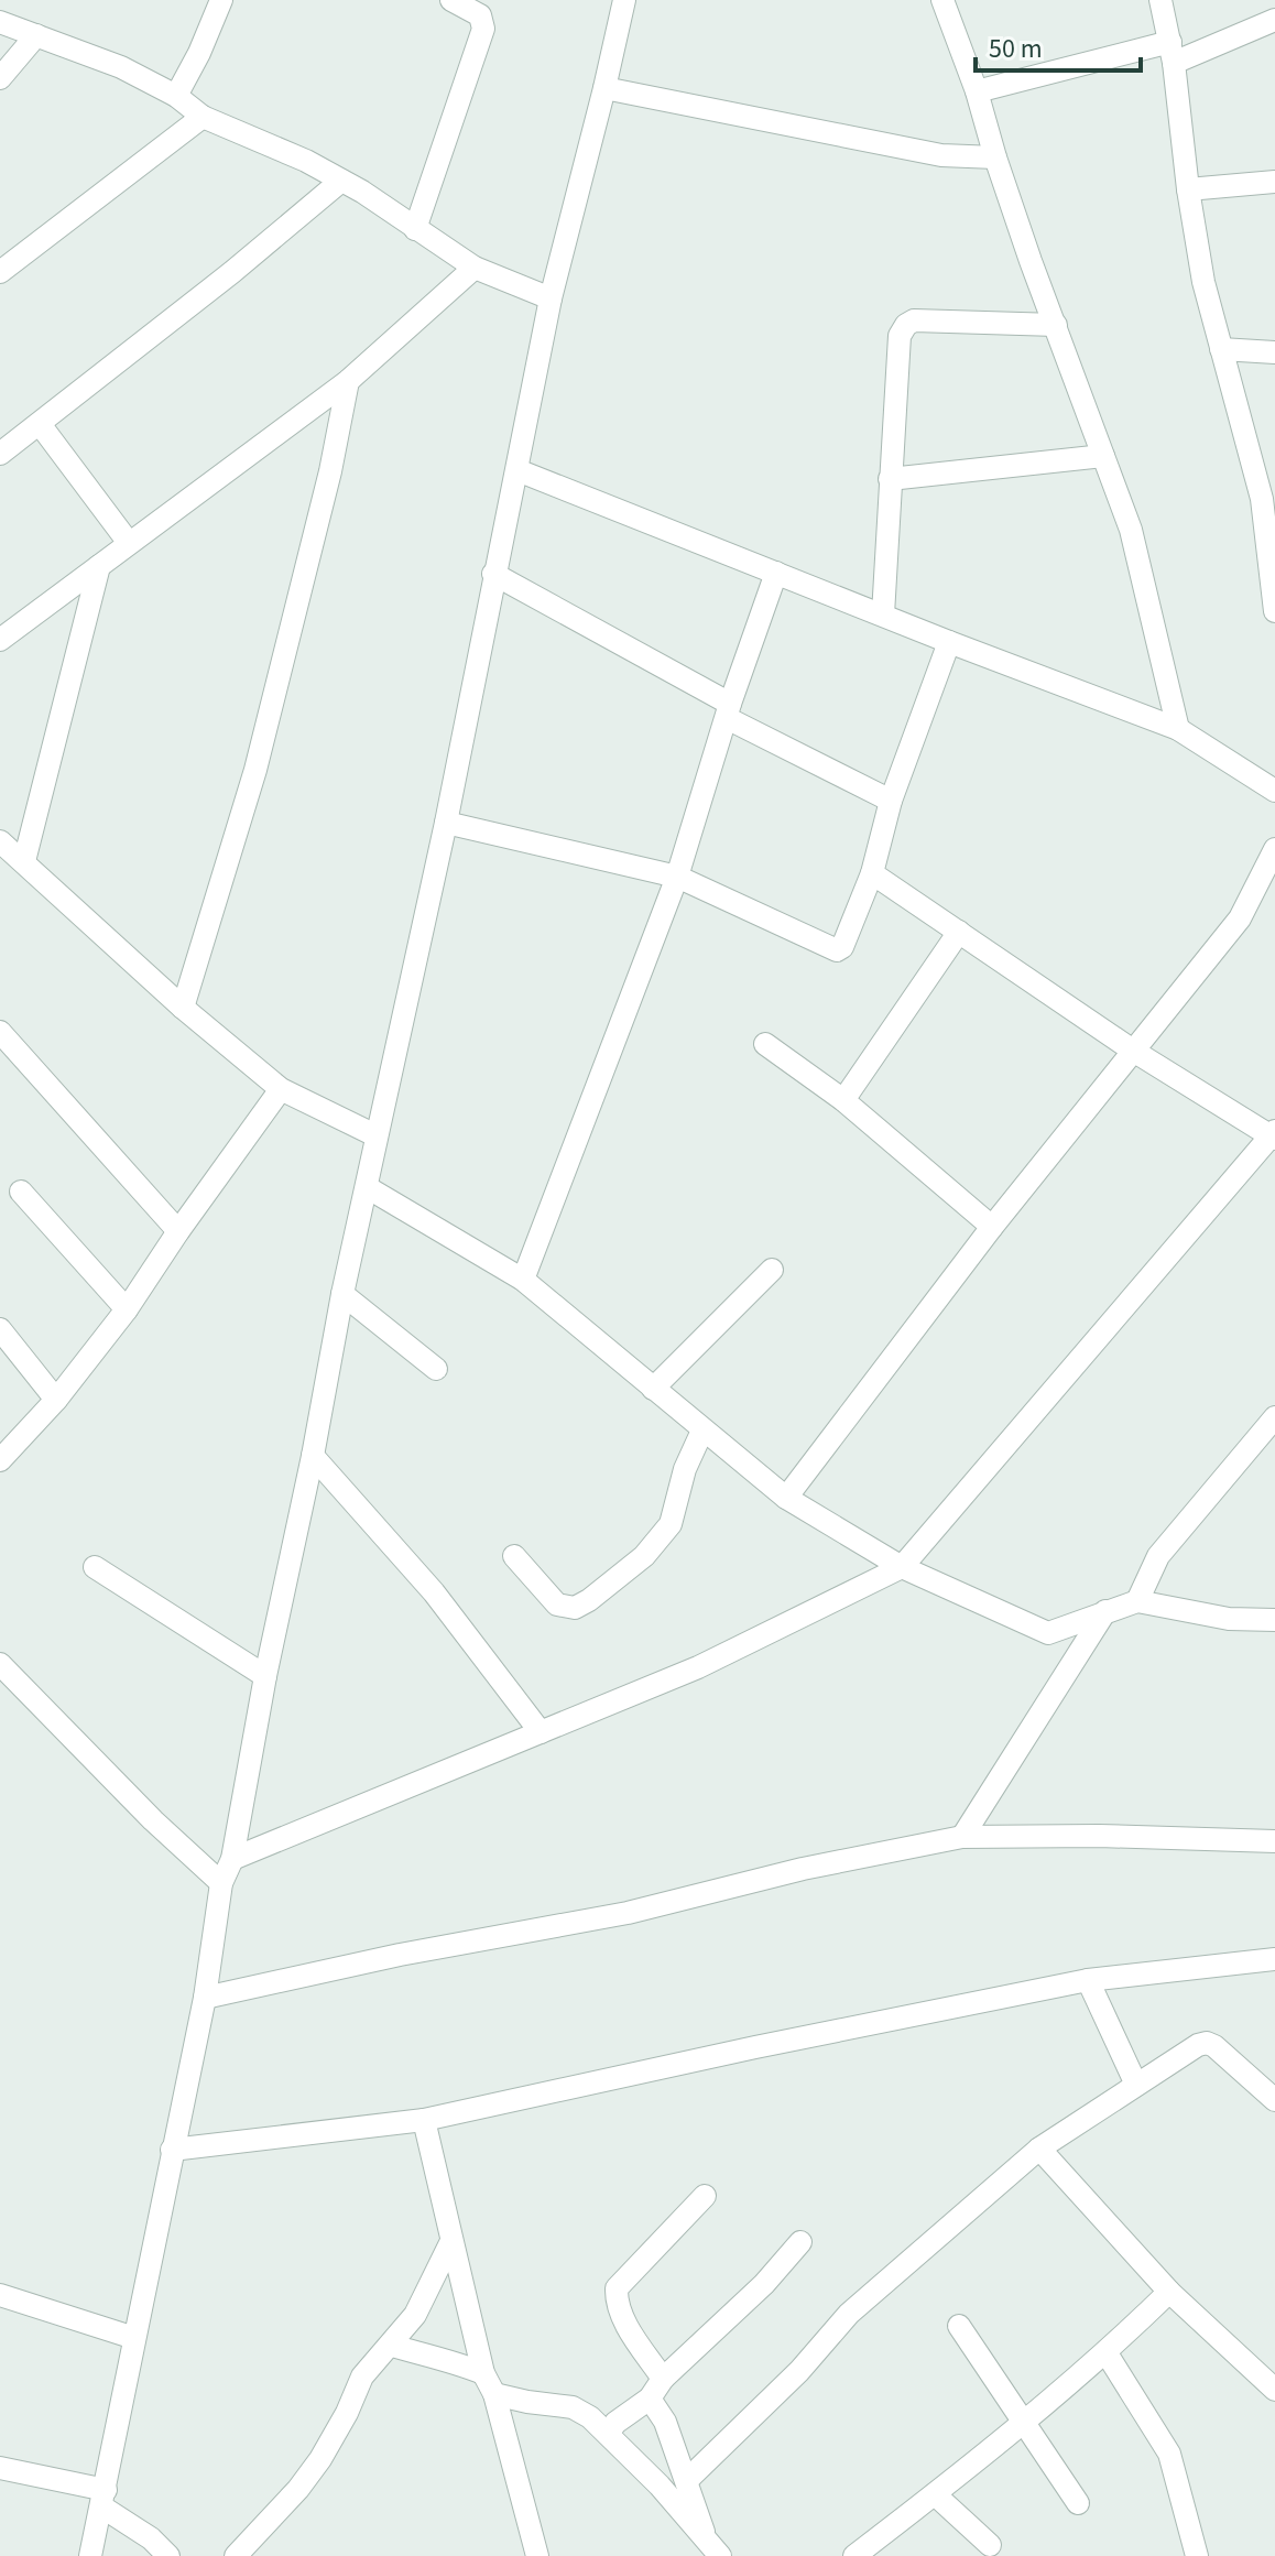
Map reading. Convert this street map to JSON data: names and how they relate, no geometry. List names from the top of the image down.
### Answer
{
  "scale_bar": "50 m"
}
